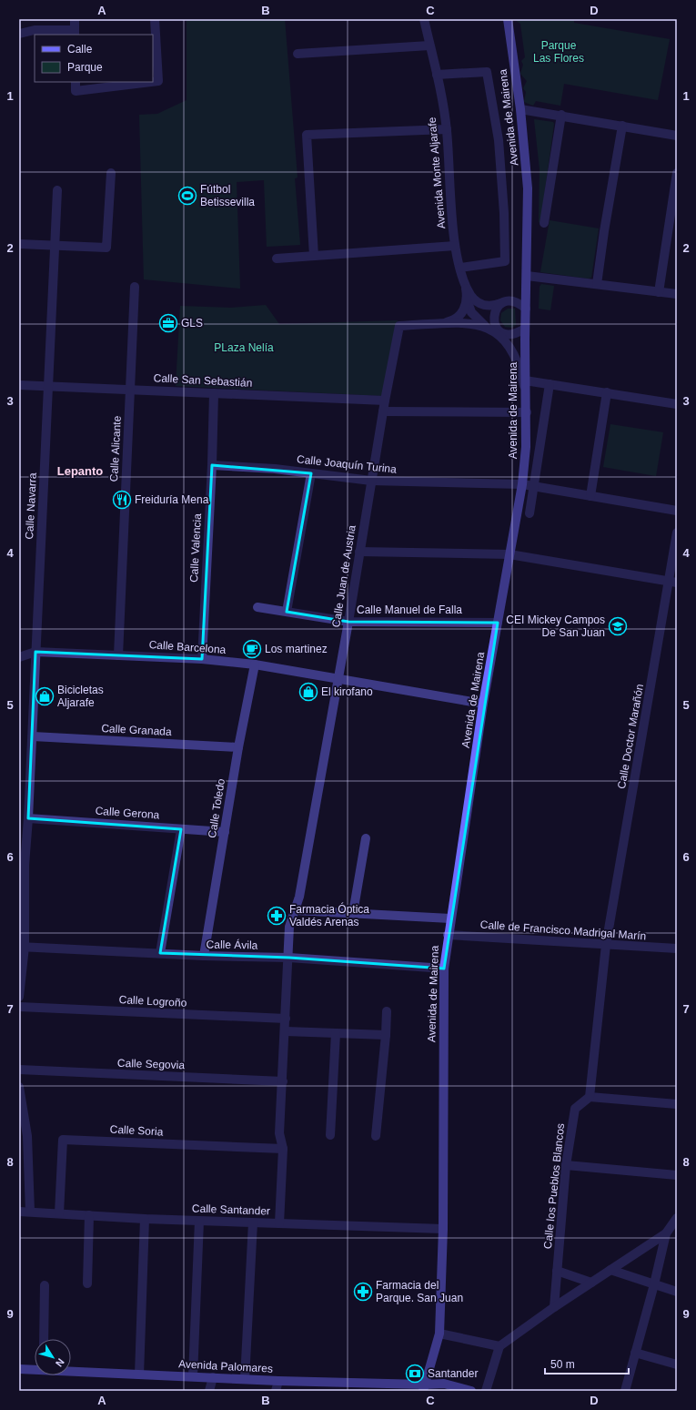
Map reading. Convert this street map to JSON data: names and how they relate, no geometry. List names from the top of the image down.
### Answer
{
  "streets": {
    "street": [
      "Avenida de Mairena",
      "Avenida Monte Aljarafe",
      "Calle San Sebastián",
      "Calle Alicante",
      "Calle Joaquín Turina",
      "Calle Navarra",
      "Calle Valencia",
      "Calle Juan de Austria",
      "Calle Manuel de Falla",
      "Calle Barcelona",
      "Calle Granada",
      "Calle Doctor Marañón",
      "Calle Toledo",
      "Calle Gerona",
      "Calle de Francisco Madrigal Marín",
      "Calle Ávila",
      "Calle Logroño",
      "Calle Segovia",
      "Calle Soria",
      "Calle los Pueblos Blancos",
      "Calle Santander",
      "Avenida Palomares"
    ]
  },
  "crossings": [
    ["Avenida de Mairena", "Calle Joaquín Turina"],
    ["Avenida de Mairena", "Calle Juan de Austria"],
    ["Avenida de Mairena", "Calle Manuel de Falla"],
    ["Avenida de Mairena", "Calle Barcelona"],
    ["Avenida de Mairena", "Calle de Francisco Madrigal Marín"],
    ["Avenida de Mairena", "Calle Ávila"],
    ["Avenida de Mairena", "Calle Santander"],
    ["Avenida de Mairena", "Avenida Palomares"],
    ["Calle San Sebastián", "Calle Alicante"],
    ["Calle San Sebastián", "Calle Navarra"],
    ["Calle San Sebastián", "Calle Valencia"],
    ["Calle San Sebastián", "Calle Juan de Austria"],
    ["Calle Alicante", "Calle Barcelona"],
    ["Calle Joaquín Turina", "Calle Valencia"],
    ["Calle Joaquín Turina", "Calle Juan de Austria"],
    ["Calle Navarra", "Calle Barcelona"],
    ["Calle Navarra", "Calle Granada"],
    ["Calle Navarra", "Calle Gerona"],
    ["Calle Navarra", "Calle Ávila"],
    ["Calle Valencia", "Calle Barcelona"],
    ["Calle Juan de Austria", "Calle Manuel de Falla"],
    ["Calle Juan de Austria", "Calle Barcelona"],
    ["Calle Juan de Austria", "Calle Ávila"],
    ["Calle Juan de Austria", "Calle Logroño"],
    ["Calle Juan de Austria", "Calle Segovia"],
    ["Calle Juan de Austria", "Calle Soria"],
    ["Calle Juan de Austria", "Calle Santander"],
    ["Calle Barcelona", "Calle Toledo"],
    ["Calle Granada", "Calle Toledo"],
    ["Calle Doctor Marañón", "Calle de Francisco Madrigal Marín"],
    ["Calle Toledo", "Calle Gerona"],
    ["Calle Toledo", "Calle Ávila"],
    ["Calle Soria", "Calle Santander"]
  ],
  "districts": ["Lepanto"],
  "parks": ["Parque Las Flores", "PLaza Nelía"],
  "places": {
    "sports": ["Fútbol Betissevilla"],
    "office": ["GLS"],
    "restaurant": ["Freiduría Mena"],
    "school or university": ["CEI Mickey Campos De San Juan"],
    "cafe": ["Los martinez"],
    "shop": ["El kirofano", "Bicicletas Aljarafe"],
    "pharmacy": ["Farmacia Óptica Valdés Arenas", "Farmacia del Parque. San Juan"],
    "bank": ["Santander"]
  },
  "legend": ["Calle", "Parque"],
  "scale_bar": "50 m",
  "north": "bottom right",
  "grid": {
    "columns": [
      "A",
      "B",
      "C",
      "D"
    ],
    "rows": [
      "1",
      "2",
      "3",
      "4",
      "5",
      "6",
      "7",
      "8",
      "9"
    ]
  }
}
